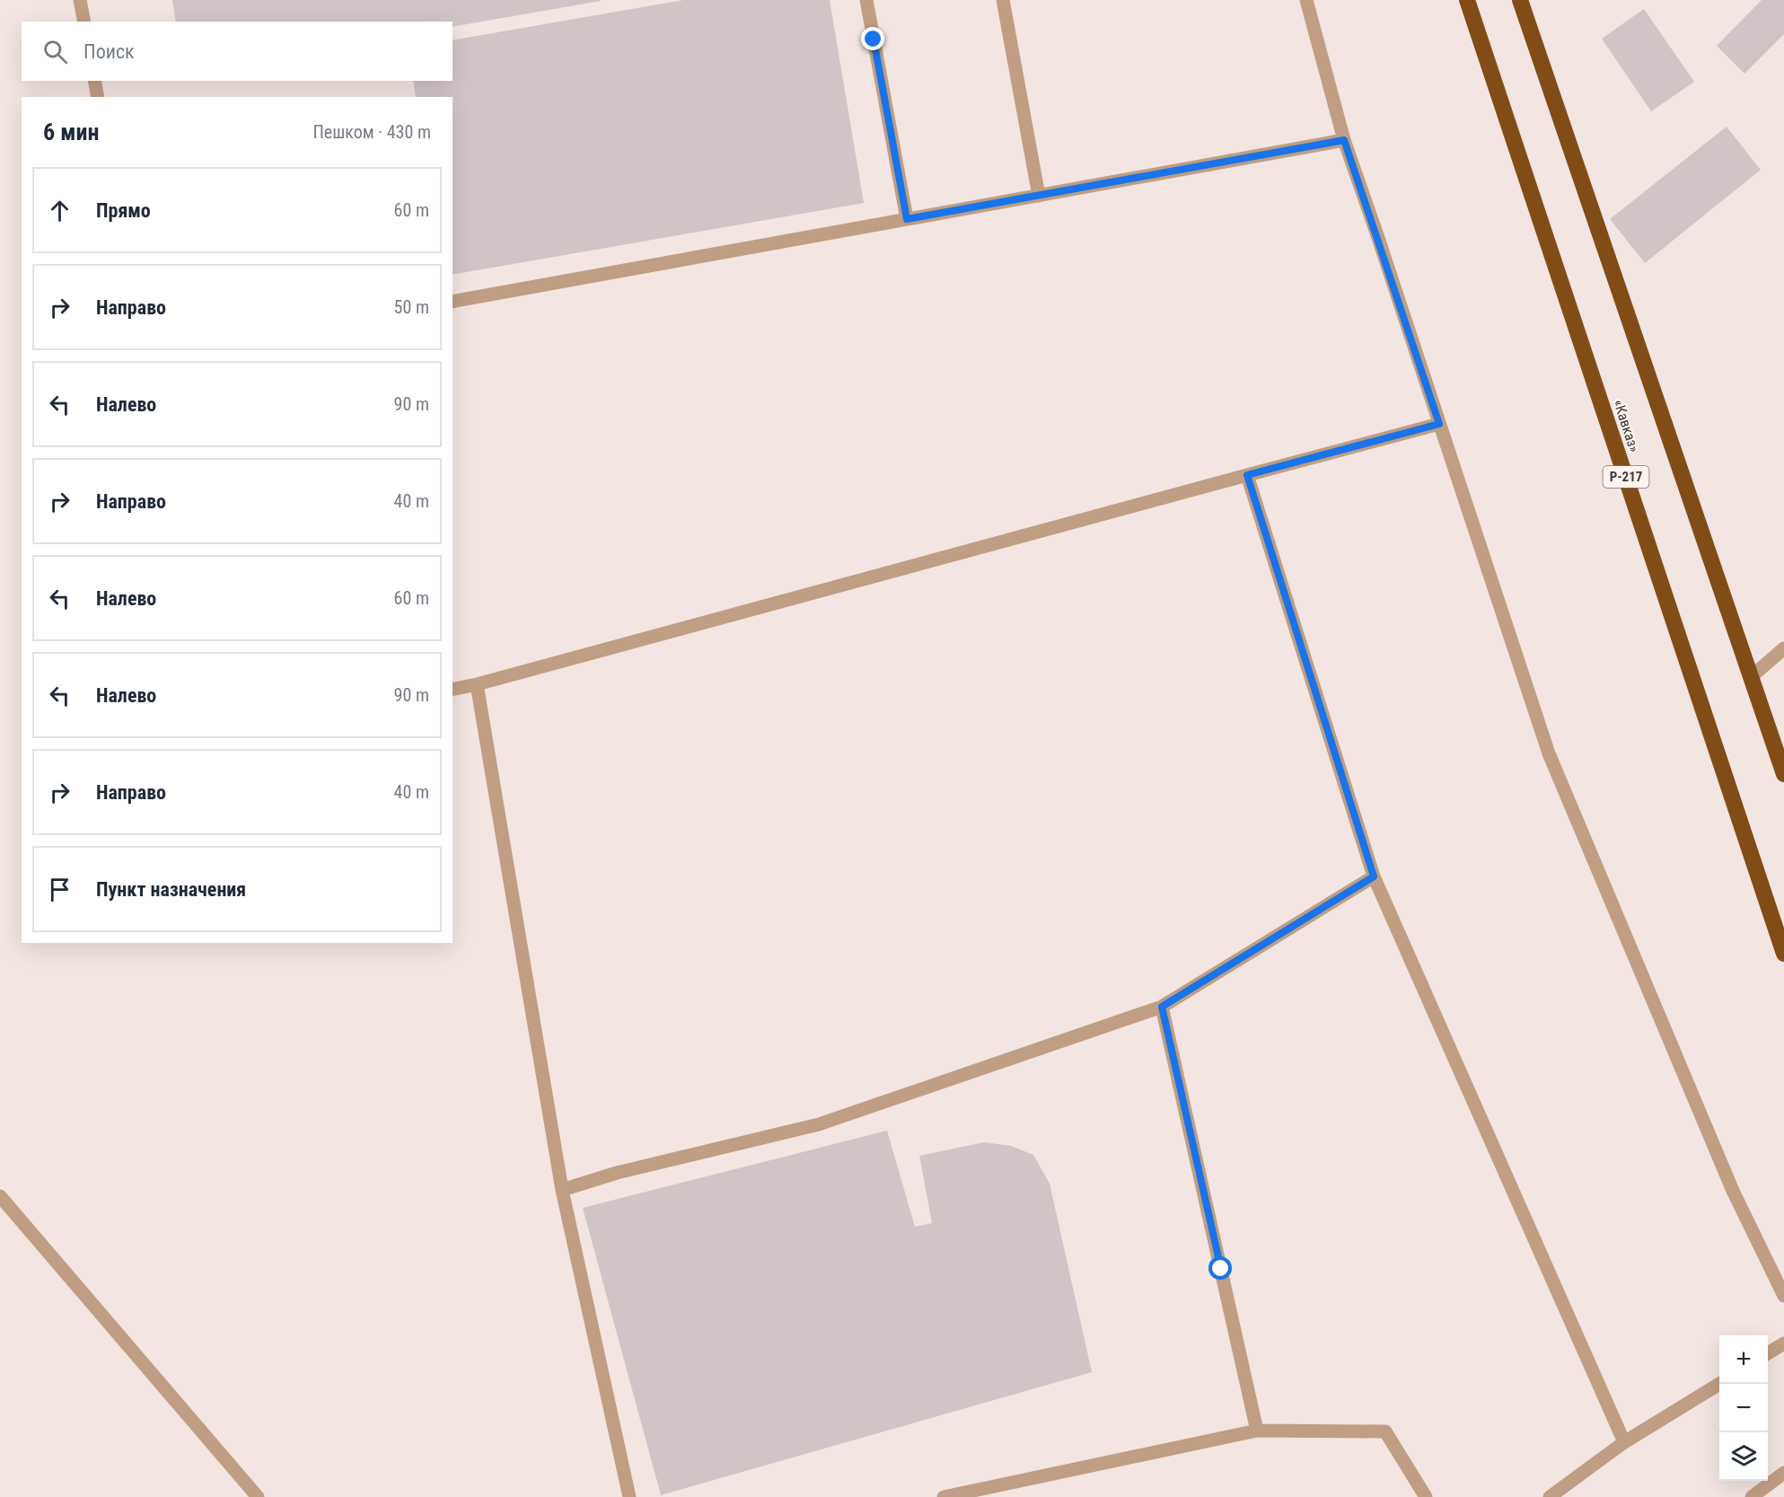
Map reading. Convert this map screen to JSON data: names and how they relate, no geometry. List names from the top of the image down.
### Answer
{
  "streets": {
    "highway": ["«Кавказ»", "Р-217"]
  },
  "page": {
    "search": "Поиск",
    "heading": ["6 мин", "Пешком · 430 m"],
    "list": [
      ["Прямо", "60 m"],
      ["Направо", "50 m"],
      ["Налево", "90 m"],
      ["Направо", "40 m"],
      ["Налево", "60 m"],
      ["Налево", "90 m"],
      ["Направо", "40 m"],
      "Пункт назначения"
    ],
    "map_buttons": ["+", "−"]
  }
}
